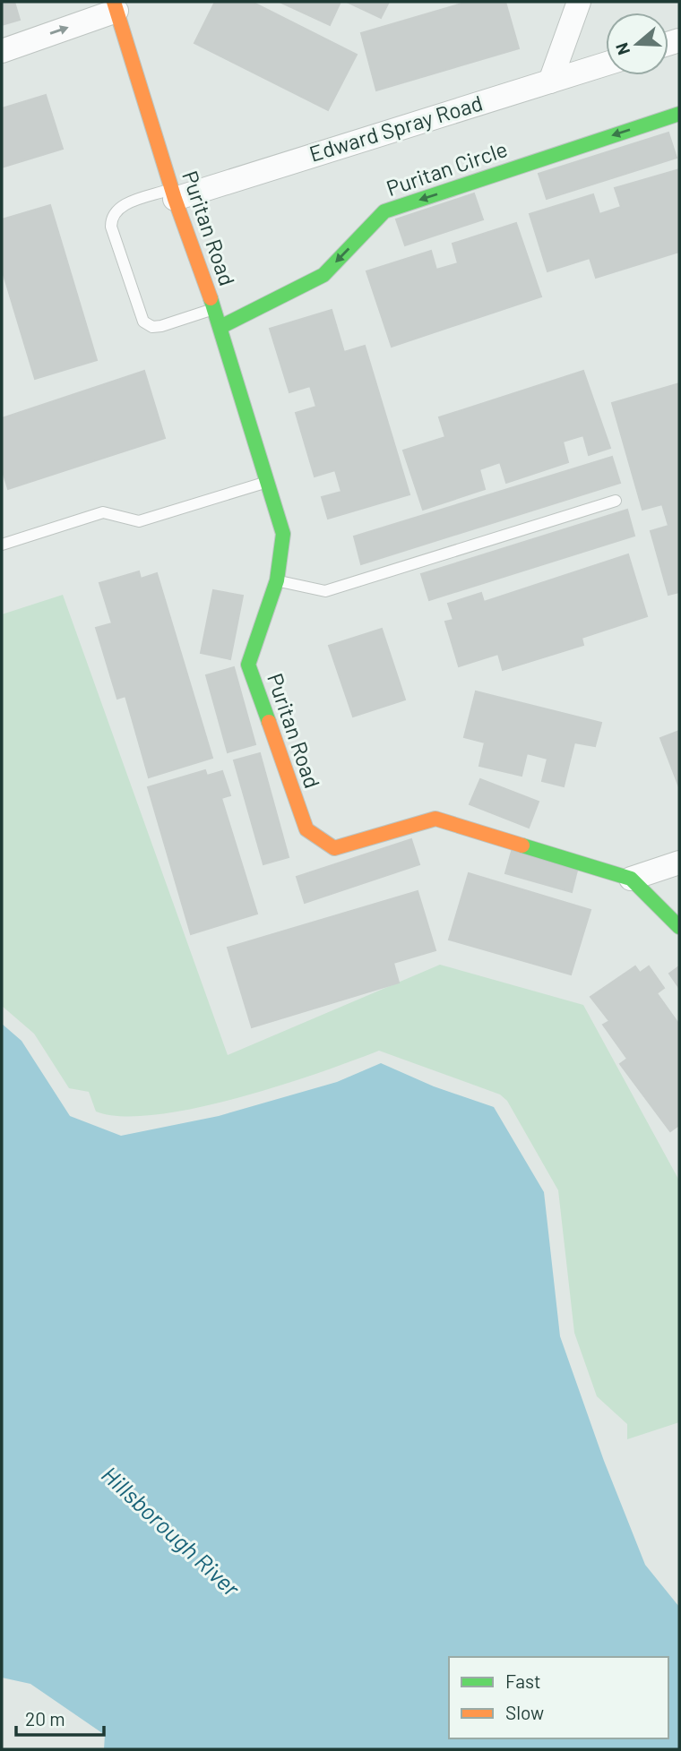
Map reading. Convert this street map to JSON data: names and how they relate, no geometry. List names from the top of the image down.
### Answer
{
  "streets": {
    "street": ["Edward Spray Road", "Puritan Circle", "Puritan Road"]
  },
  "crossings": [
    ["Edward Spray Road", "Puritan Road"],
    ["Puritan Circle", "Puritan Road"]
  ],
  "one_way": ["Puritan Circle"],
  "water": ["Hillsborough River"],
  "legend": ["Fast", "Slow"],
  "scale_bar": "20 m",
  "north": "left"
}
